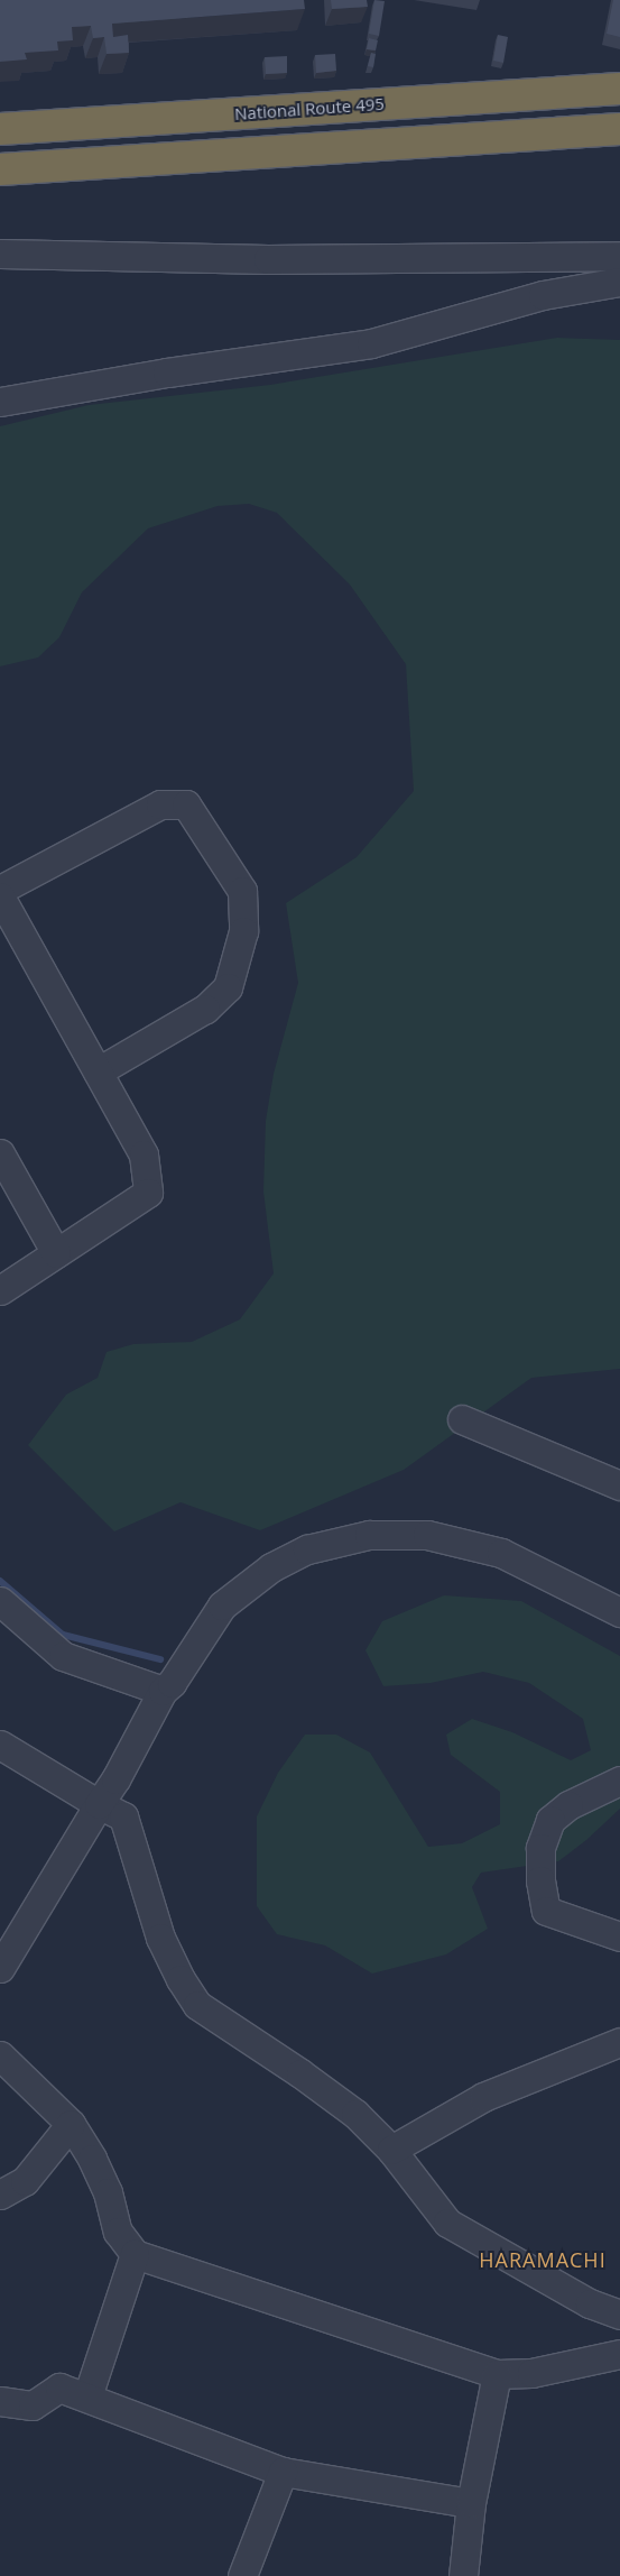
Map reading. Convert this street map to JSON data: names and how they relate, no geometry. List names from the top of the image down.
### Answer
{
  "streets": {
    "highway": ["National Route 495"]
  },
  "districts": ["HARAMACHI"]
}
